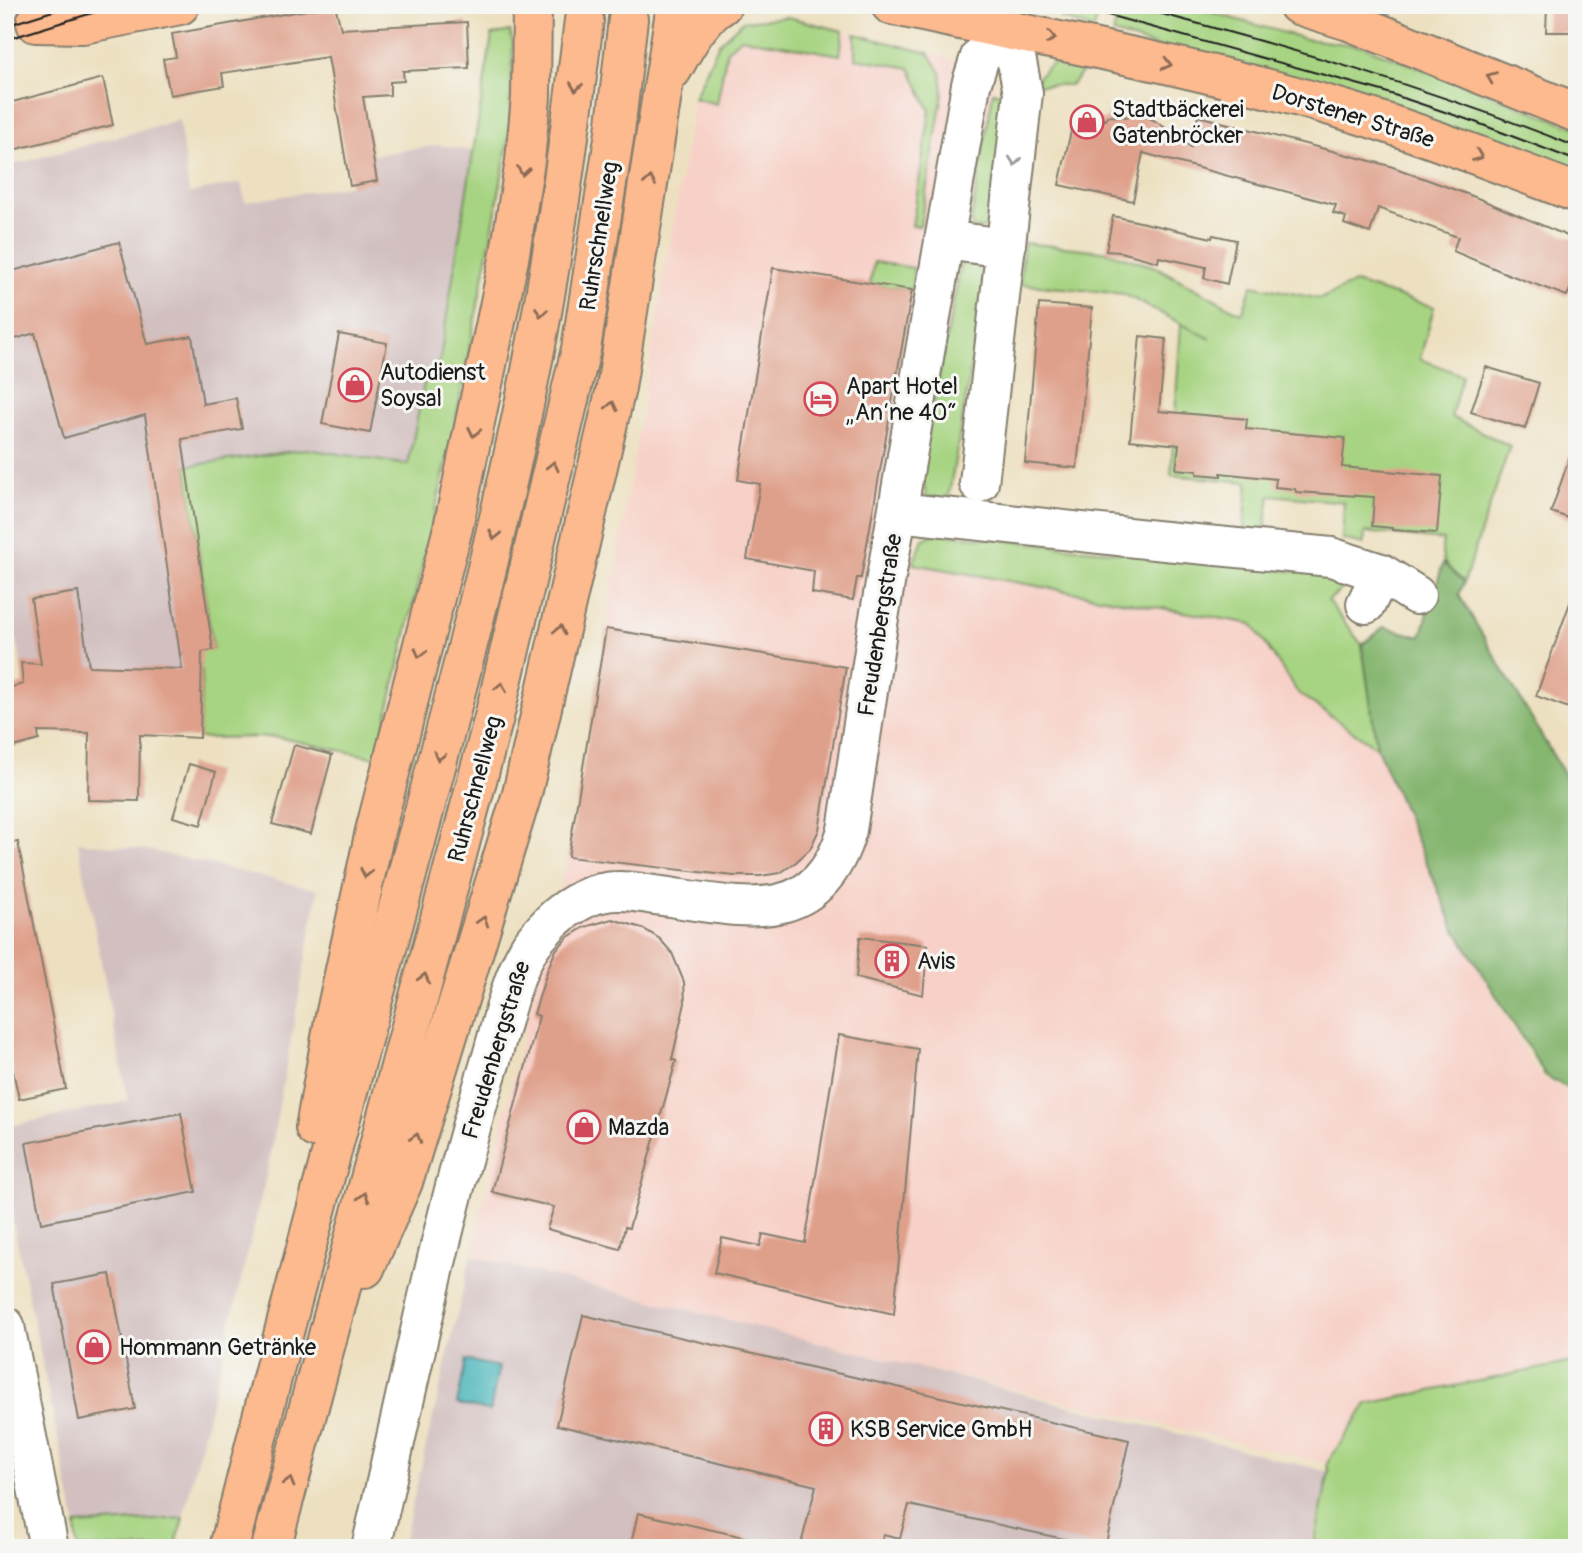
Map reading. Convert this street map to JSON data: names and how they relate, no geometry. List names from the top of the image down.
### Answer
{
  "streets": {
    "main road": ["Dorstener Straße", "Ruhrschnellweg"],
    "street": ["Freudenbergstraße"]
  },
  "crossings": [
    ["Dorstener Straße", "Freudenbergstraße"]
  ],
  "places": {
    "shop": [
      "Stadtbäckerei Gatenbröcker",
      "Autodienst Soysal",
      "Mazda",
      "Hommann Getränke"
    ],
    "hotel": ["Apart Hotel „An‘ne 40“"],
    "building": ["Avis", "KSB Service GmbH"]
  }
}
